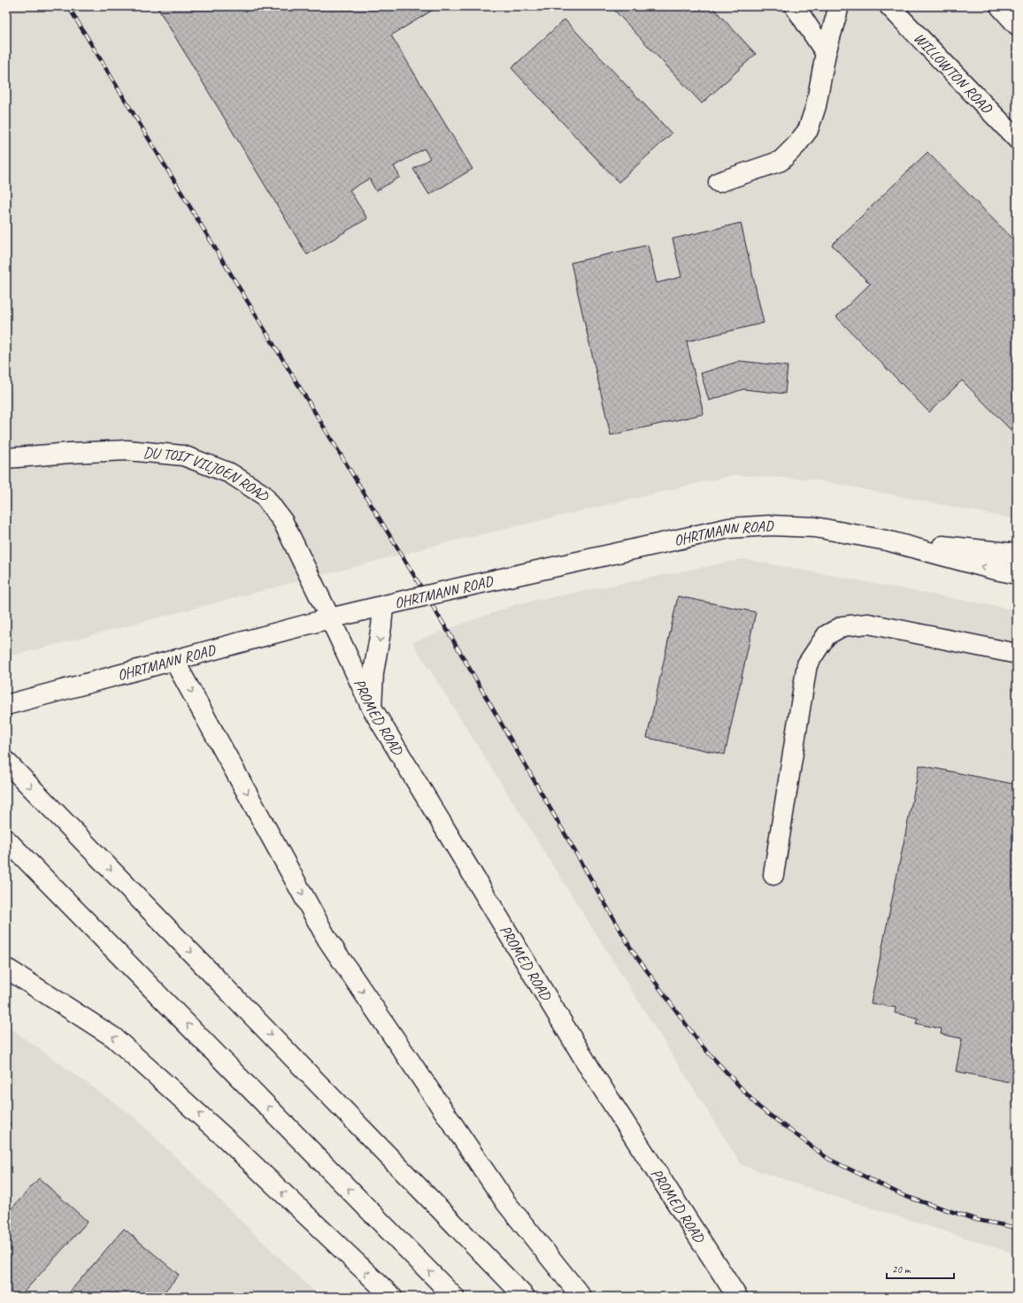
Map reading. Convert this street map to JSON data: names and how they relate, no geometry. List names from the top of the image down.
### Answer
{
  "streets": {
    "main road": [
      "WILLOWTON ROAD",
      "DU TOIT VILJOEN ROAD",
      "OHRTMANN ROAD",
      "PROMED ROAD"
    ]
  },
  "crossings": [
    ["DU TOIT VILJOEN ROAD", "OHRTMANN ROAD"],
    ["DU TOIT VILJOEN ROAD", "PROMED ROAD"],
    ["OHRTMANN ROAD", "PROMED ROAD"]
  ],
  "scale_bar": "20 m"
}
